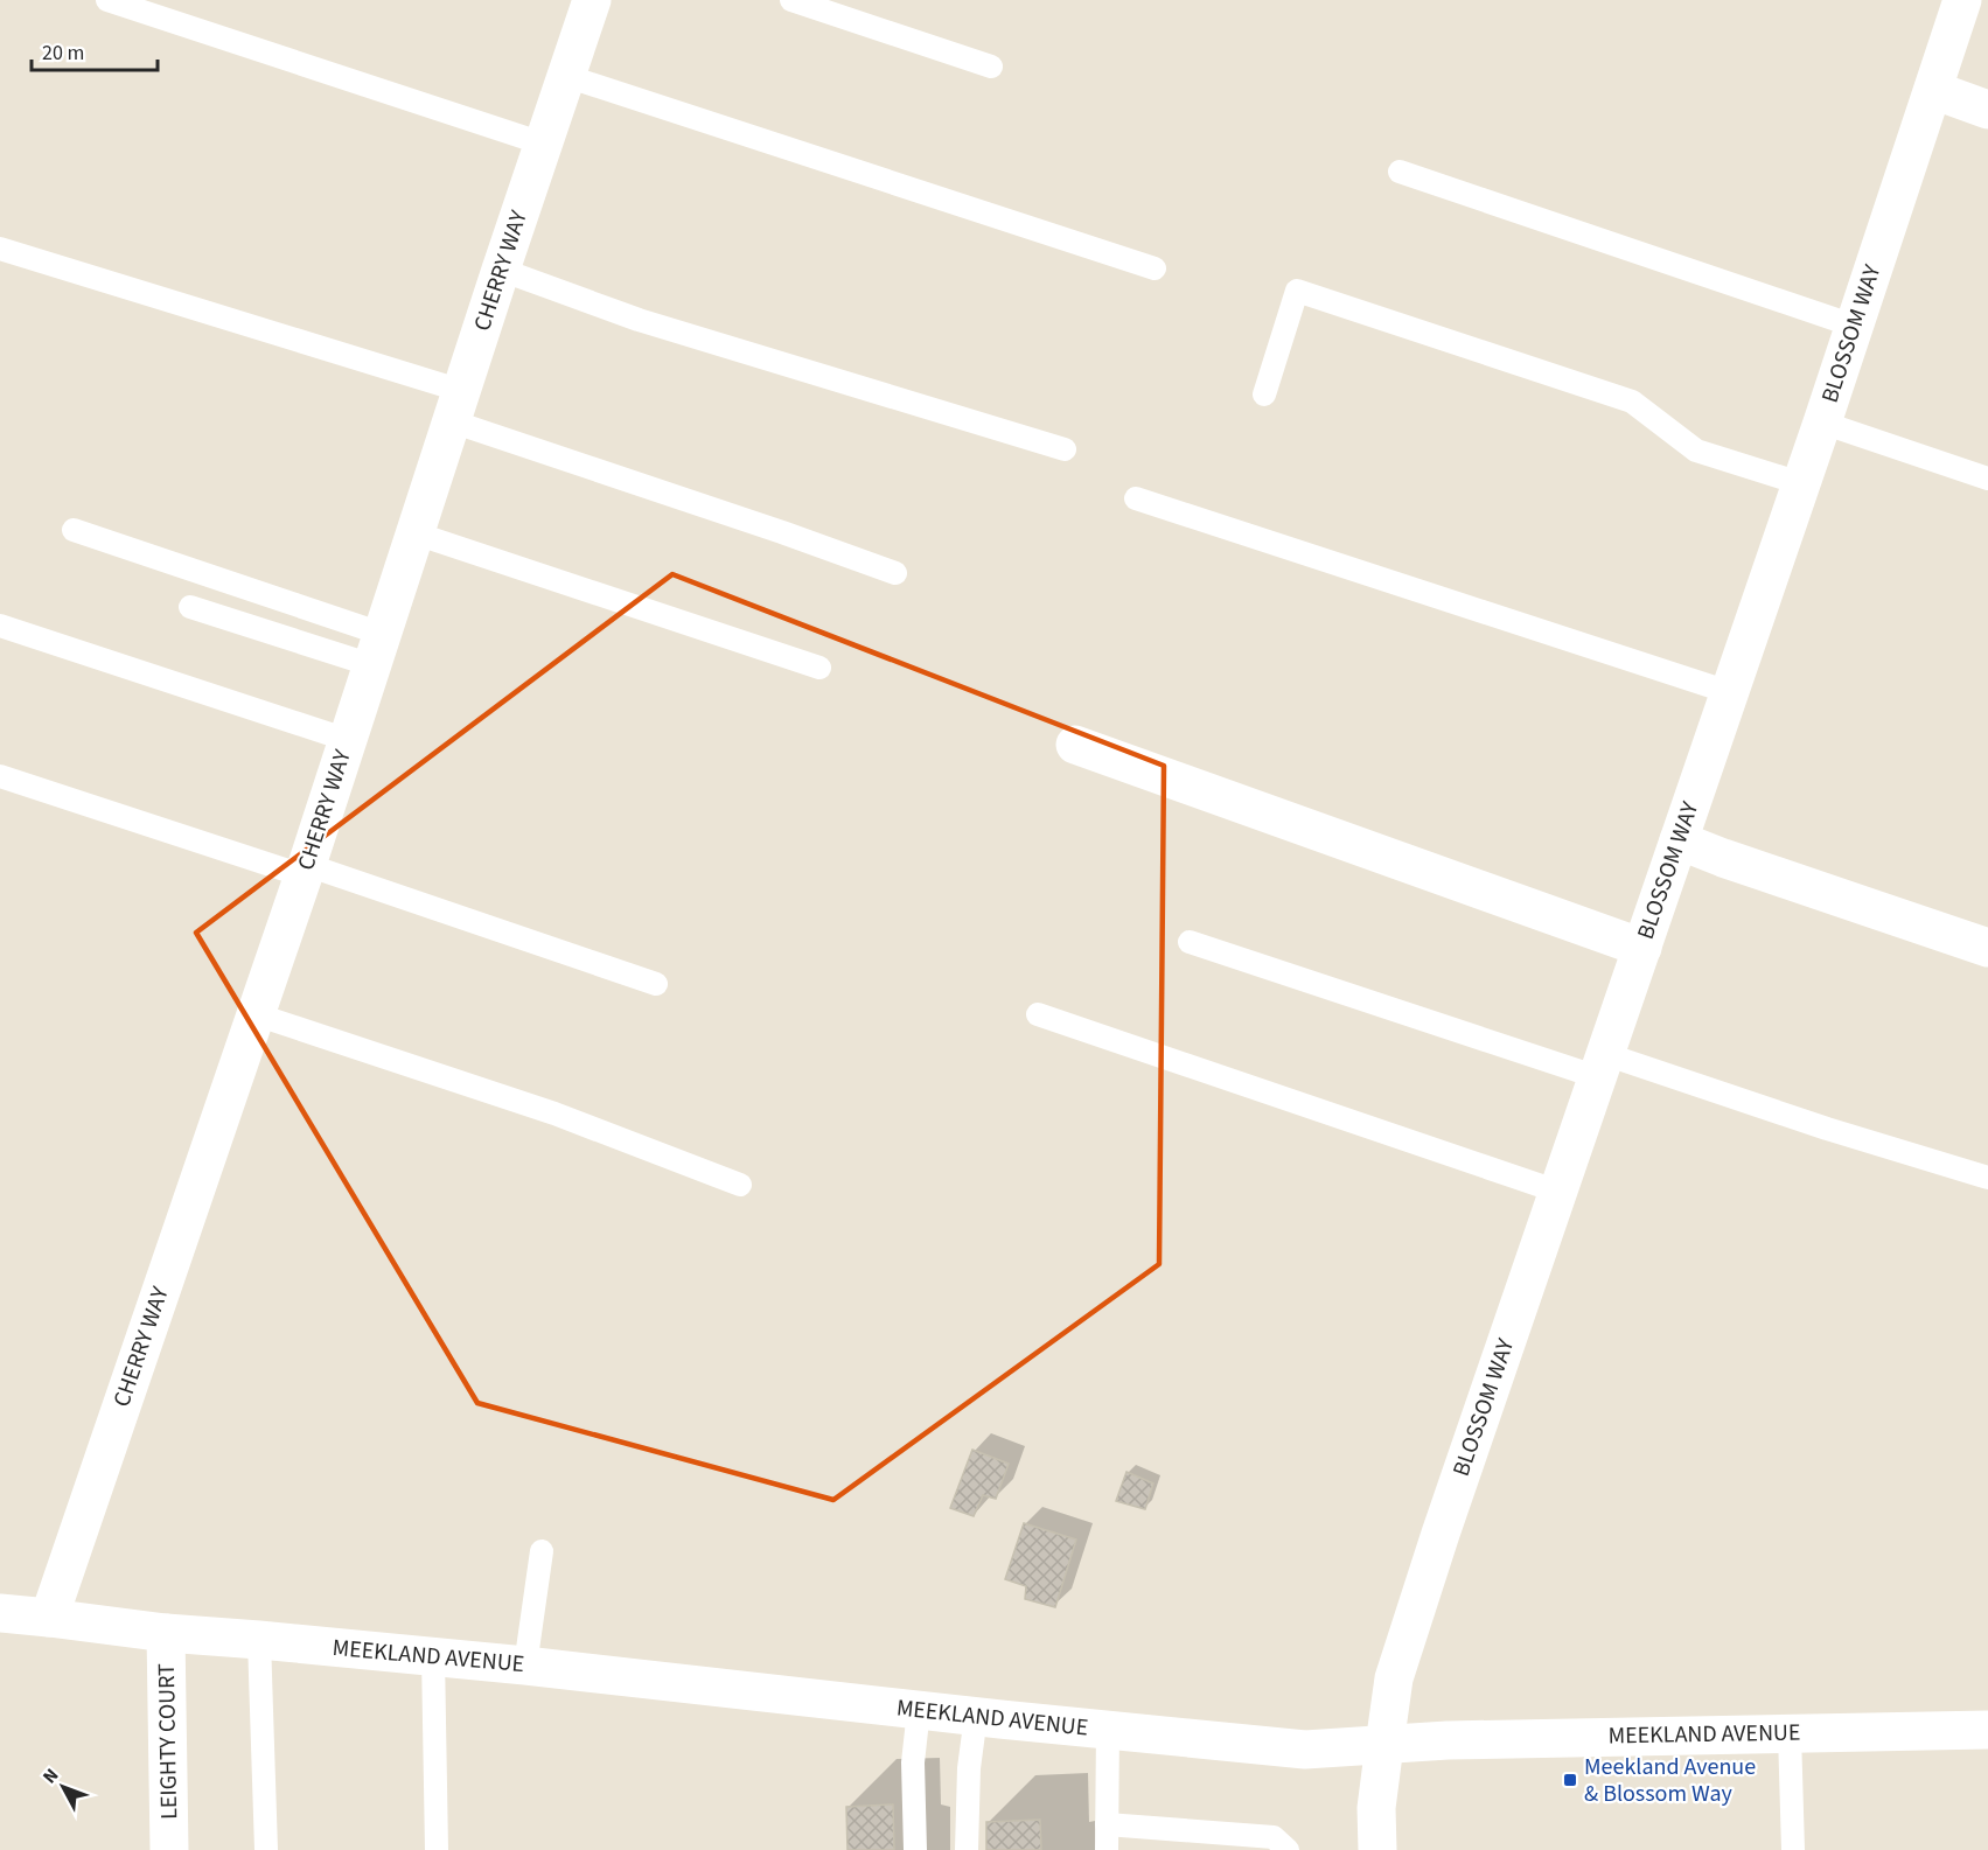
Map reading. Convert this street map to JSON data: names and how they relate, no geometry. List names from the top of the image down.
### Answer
{
  "streets": {
    "street": [
      "CHERRY WAY",
      "BLOSSOM WAY",
      "MEEKLAND AVENUE",
      "LEIGHTY COURT"
    ]
  },
  "crossings": [
    ["CHERRY WAY", "MEEKLAND AVENUE"],
    ["BLOSSOM WAY", "MEEKLAND AVENUE"],
    ["MEEKLAND AVENUE", "LEIGHTY COURT"]
  ],
  "places": {
    "transit": ["Meekland Avenue & Blossom Way"]
  },
  "scale_bar": "20 m",
  "north": "top left"
}
